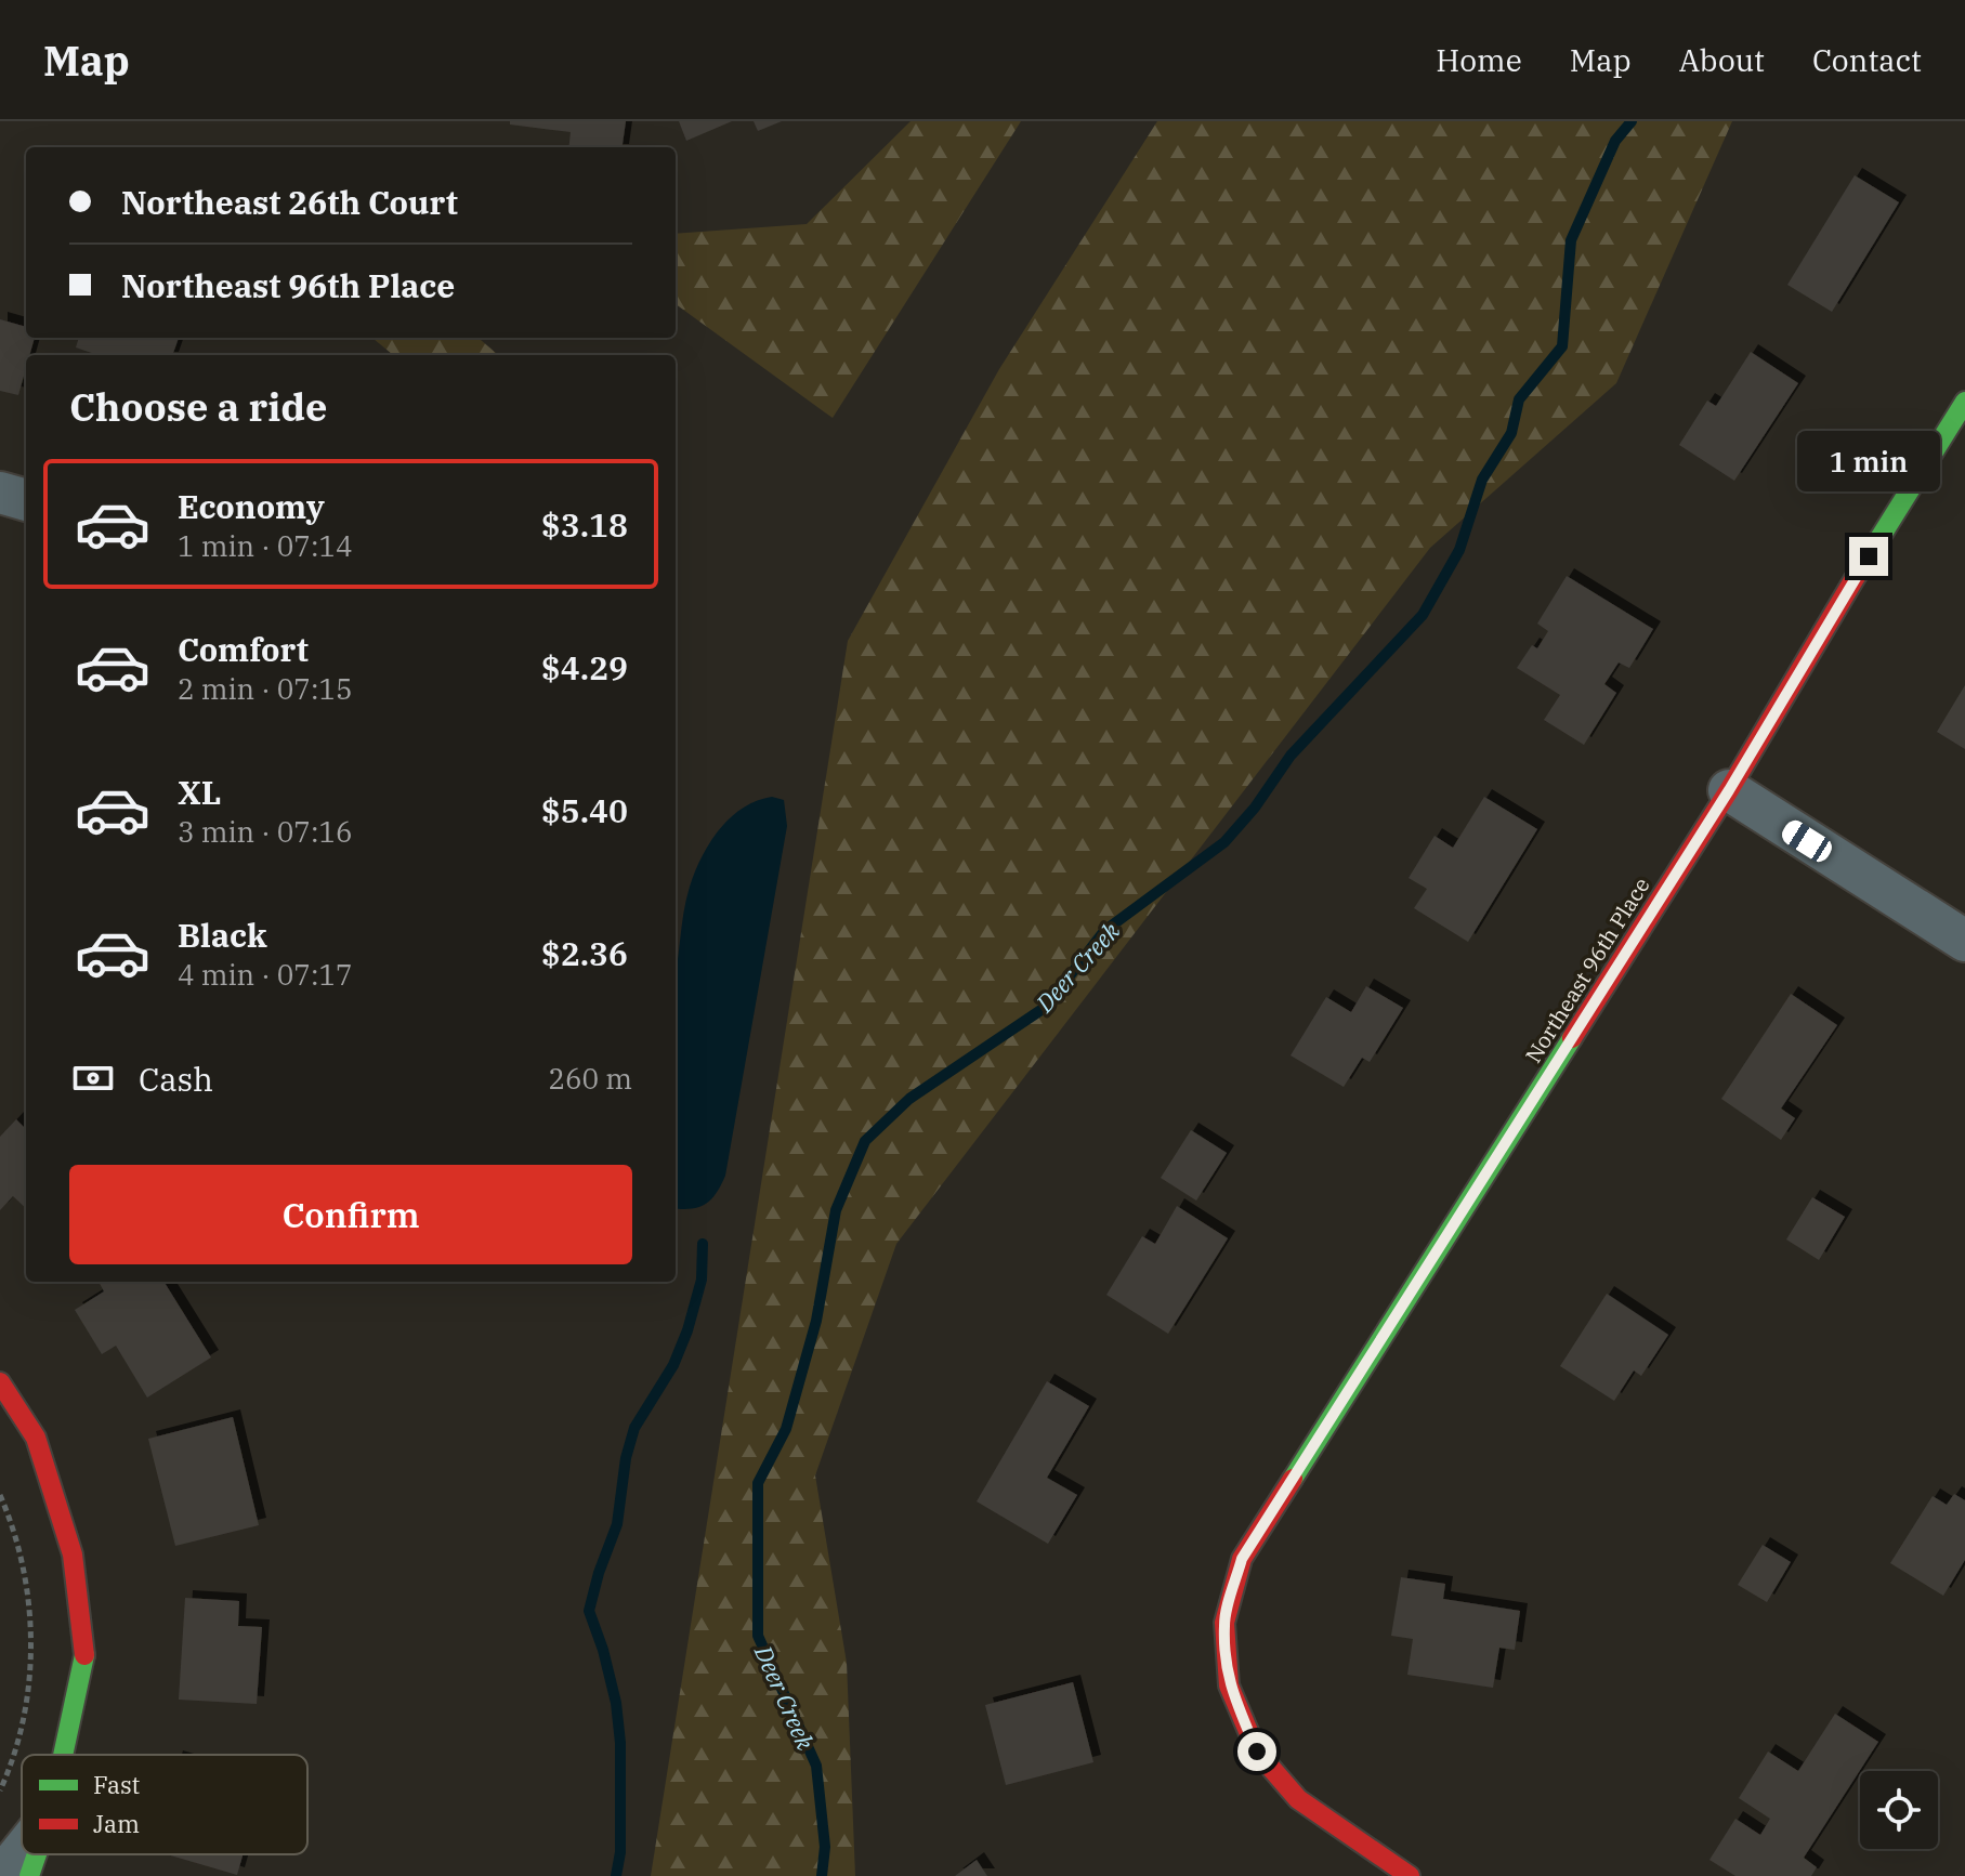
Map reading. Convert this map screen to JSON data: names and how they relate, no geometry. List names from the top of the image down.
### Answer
{
  "streets": {
    "street": ["Northeast 96th Place"]
  },
  "water": ["Deer Creek"],
  "legend": ["Fast", "Jam"],
  "page": {
    "header": "Map",
    "nav": [
      "Home",
      "Map",
      "About",
      "Contact"
    ],
    "banner": ["Northeast 26th Court", "Northeast 96th Place"],
    "heading": "Choose a ride",
    "bubble": "1 min",
    "list": [
      {
        "name": "Economy",
        "note": "1 min · 07:14",
        "value": "$3.18"
      },
      {
        "name": "Comfort",
        "note": "2 min · 07:15",
        "value": "$4.29"
      },
      {
        "name": "XL",
        "note": "3 min · 07:16",
        "value": "$5.40"
      },
      {
        "name": "Black",
        "note": "4 min · 07:17",
        "value": "$2.36"
      }
    ],
    "pay": ["Cash", "260 m"],
    "buttons": "Confirm"
  }
}
